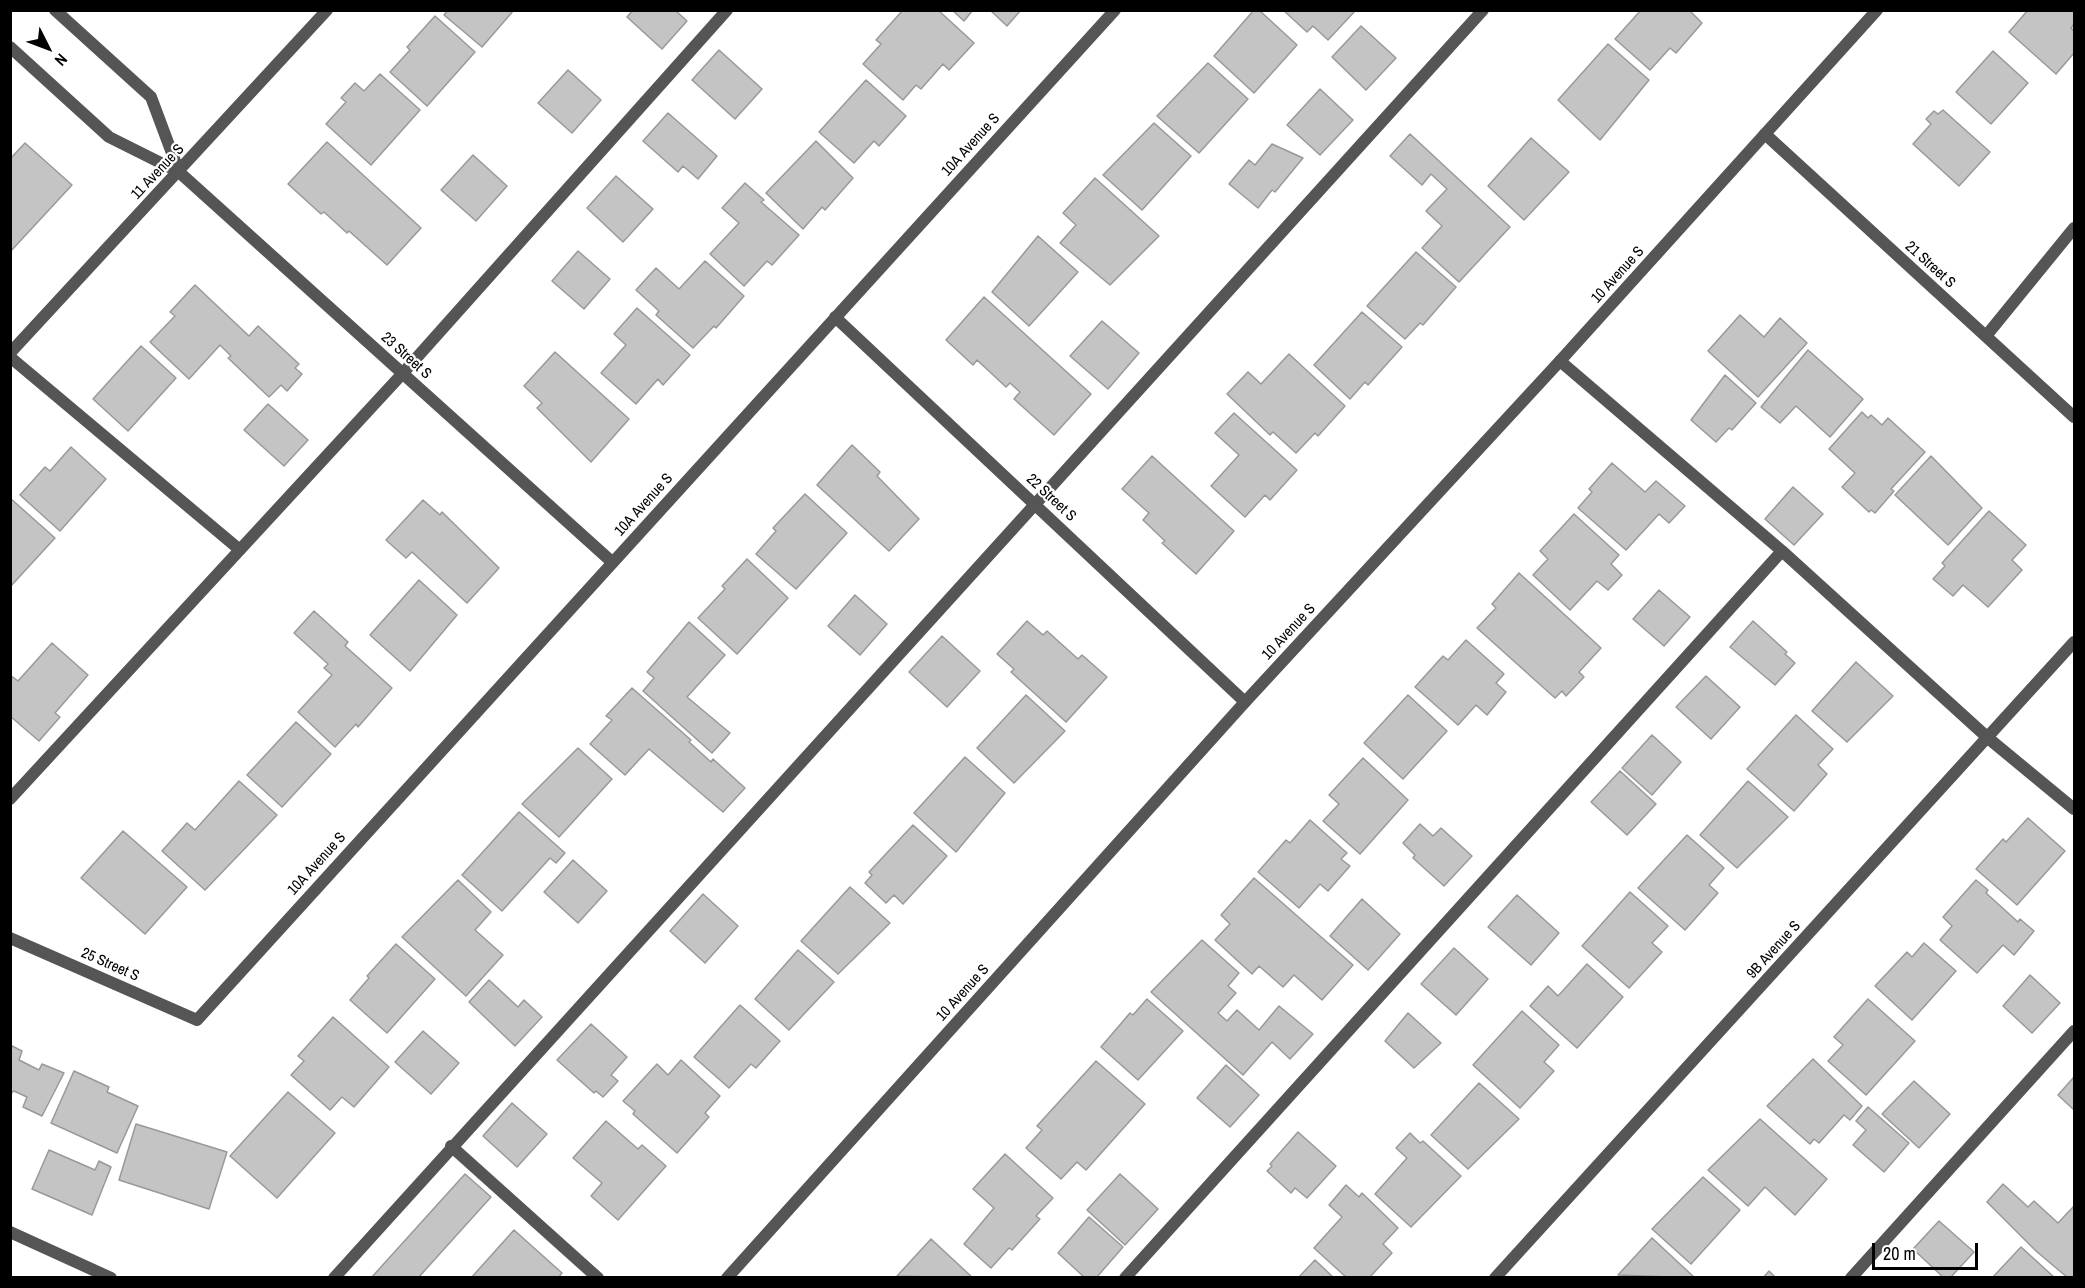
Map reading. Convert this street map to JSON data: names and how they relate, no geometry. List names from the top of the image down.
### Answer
{
  "streets": {
    "street": [
      "10A Avenue S",
      "11 Avenue S",
      "21 Street S",
      "10 Avenue S",
      "23 Street S",
      "22 Street S",
      "9B Avenue S",
      "25 Street S"
    ]
  },
  "crossings": [
    ["10A Avenue S", "23 Street S"],
    ["10A Avenue S", "22 Street S"],
    ["10A Avenue S", "25 Street S"],
    ["11 Avenue S", "23 Street S"],
    ["21 Street S", "10 Avenue S"],
    ["10 Avenue S", "22 Street S"]
  ],
  "scale_bar": "20 m",
  "north": "bottom right"
}
